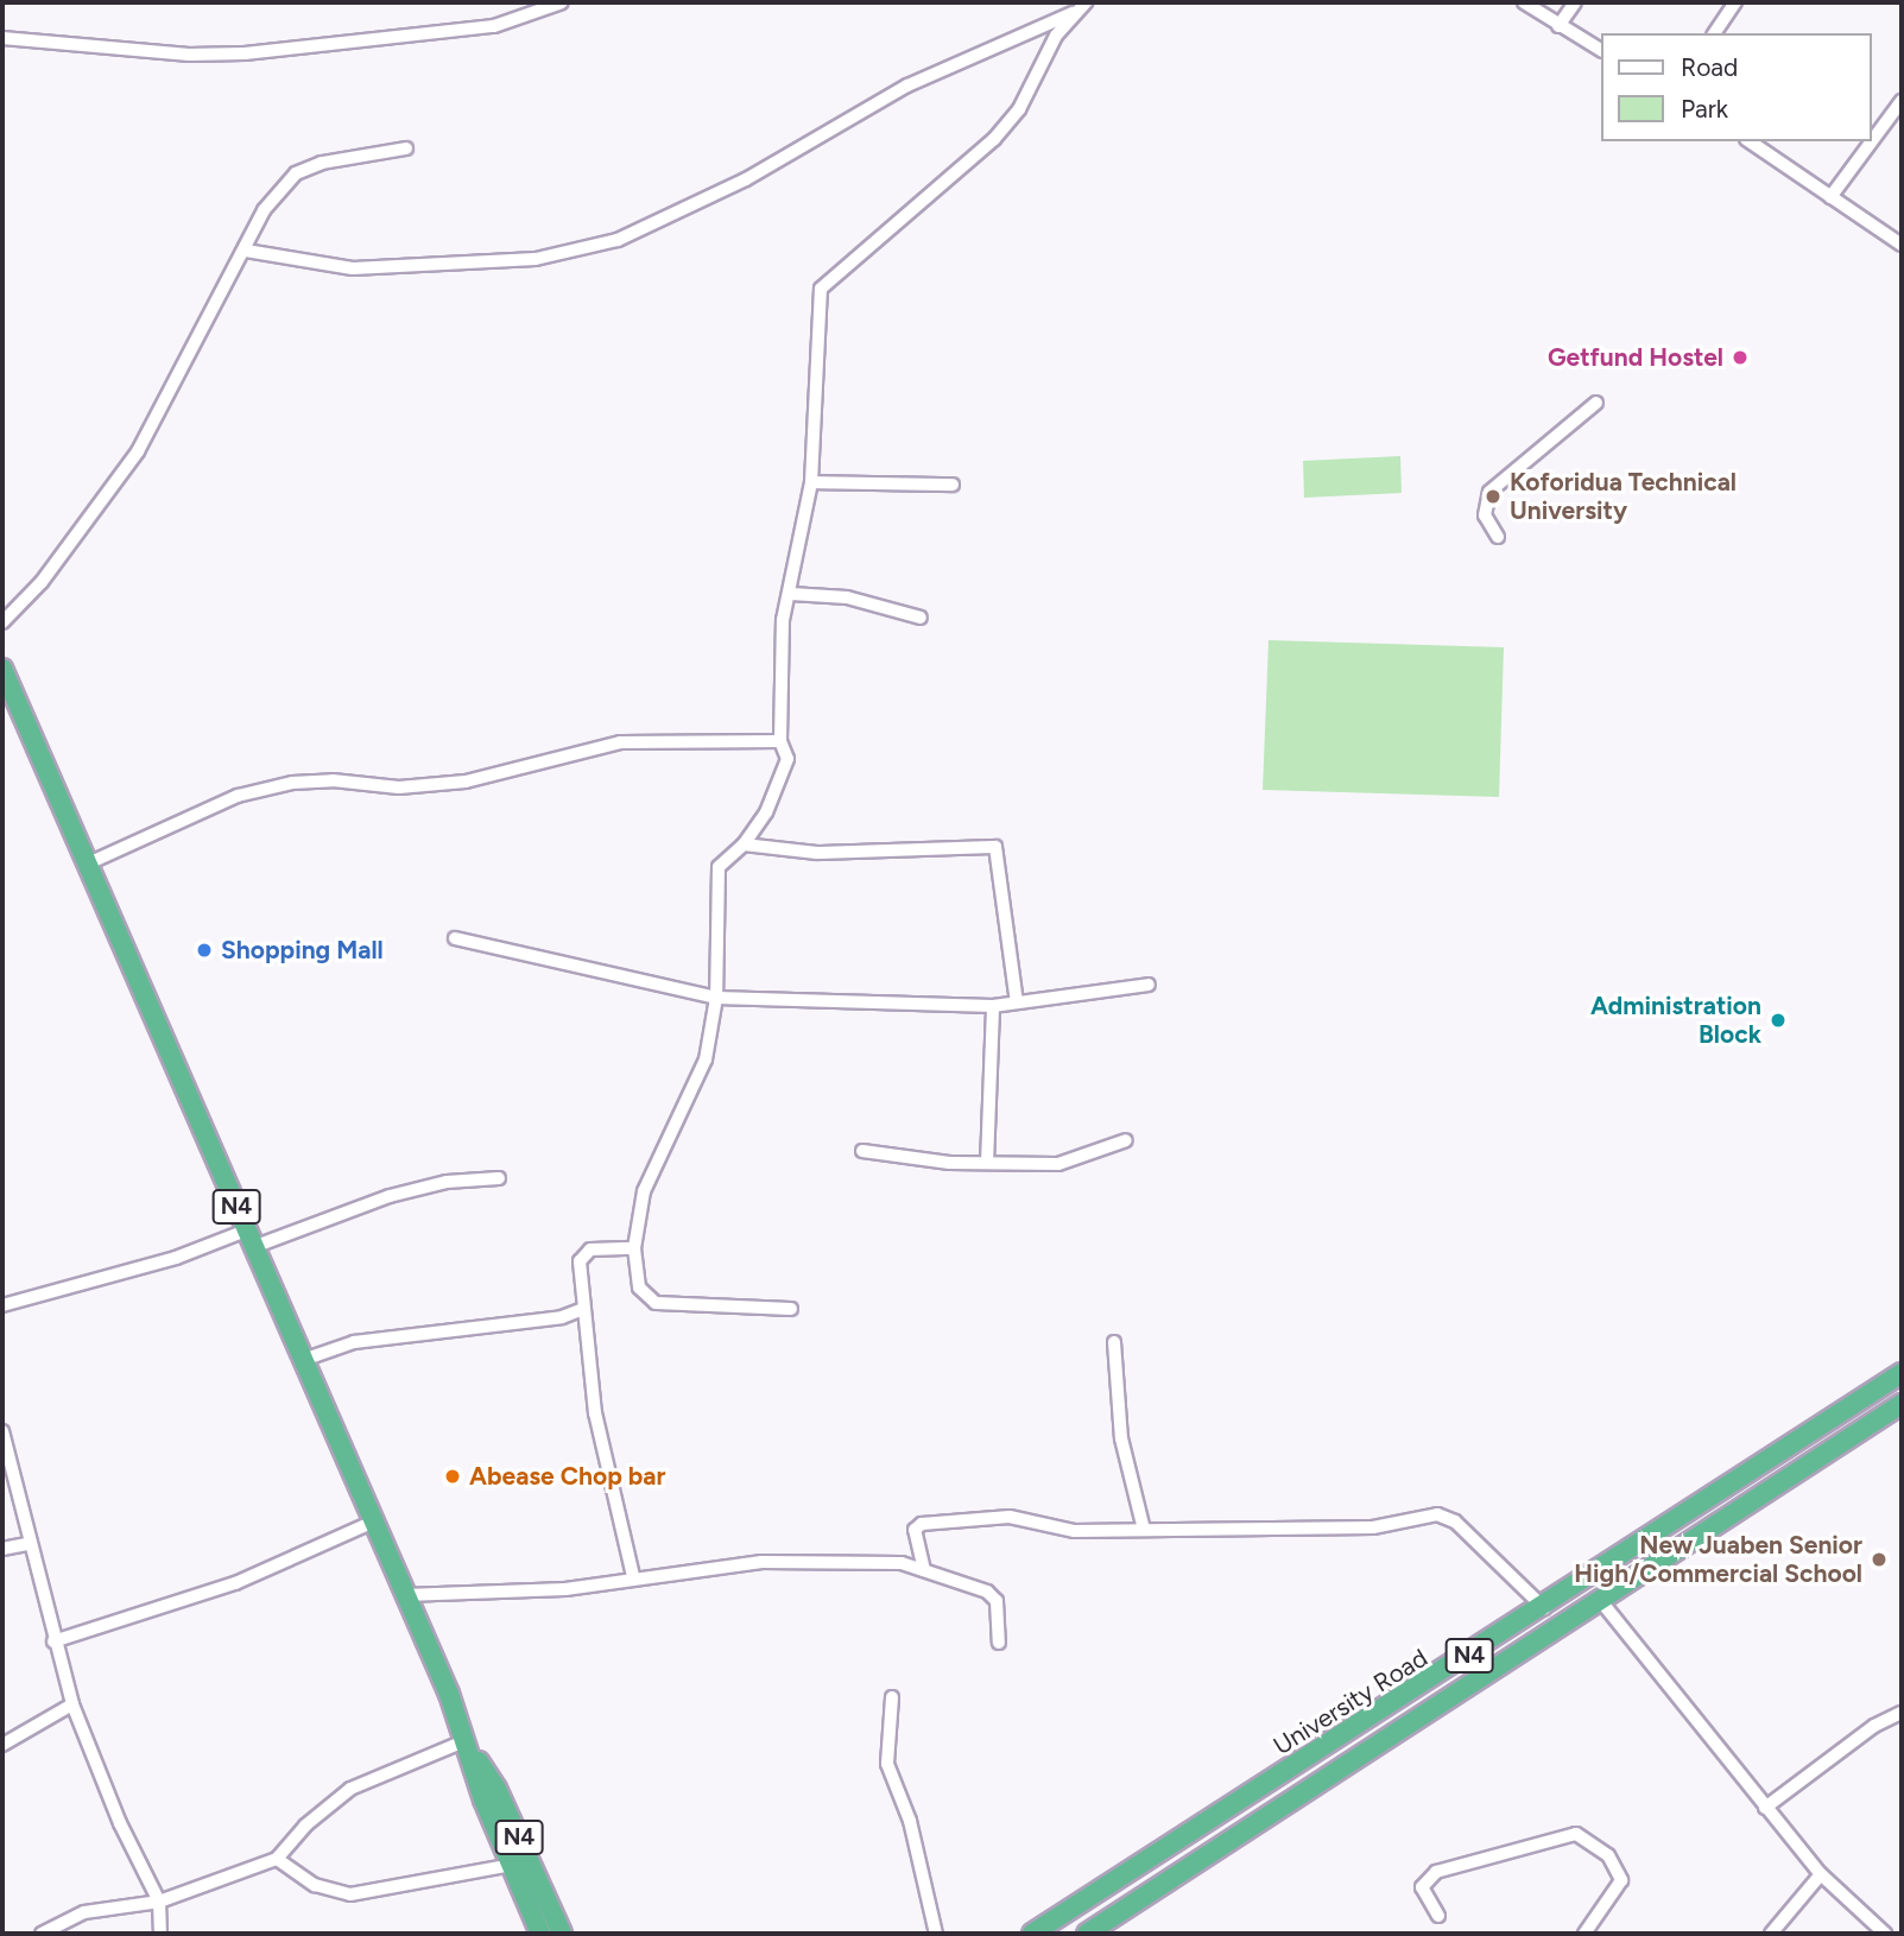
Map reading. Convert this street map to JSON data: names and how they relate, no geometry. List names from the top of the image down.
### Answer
{
  "streets": {
    "highway": ["N4", "University Road"]
  },
  "places": [
    "Getfund Hostel",
    "Koforidua Technical University",
    "Shopping Mall",
    "Administration Block",
    "Abease Chop bar",
    "New Juaben Senior High/Commercial School"
  ],
  "legend": ["Road", "Park"]
}
